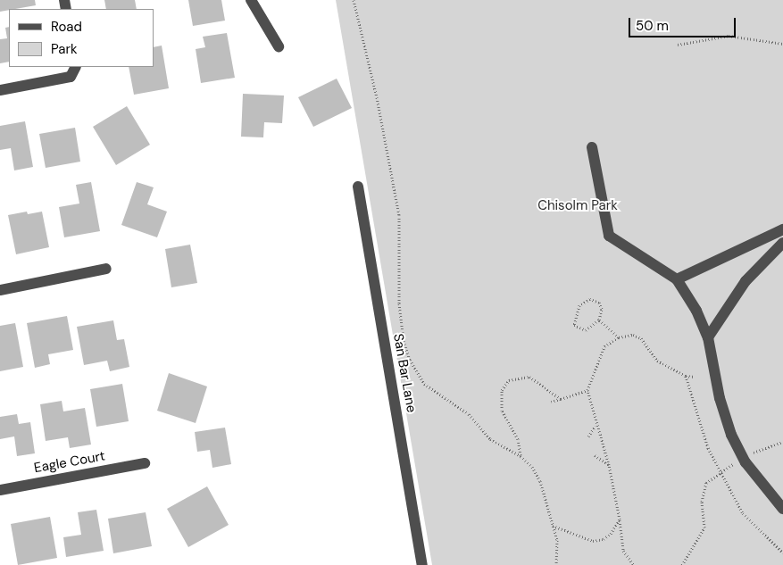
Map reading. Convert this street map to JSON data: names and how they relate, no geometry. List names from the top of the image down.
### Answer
{
  "streets": {
    "street": ["San Bar Lane", "Eagle Court"]
  },
  "parks": ["Chisolm Park"],
  "legend": ["Road", "Park"],
  "scale_bar": "50 m"
}
